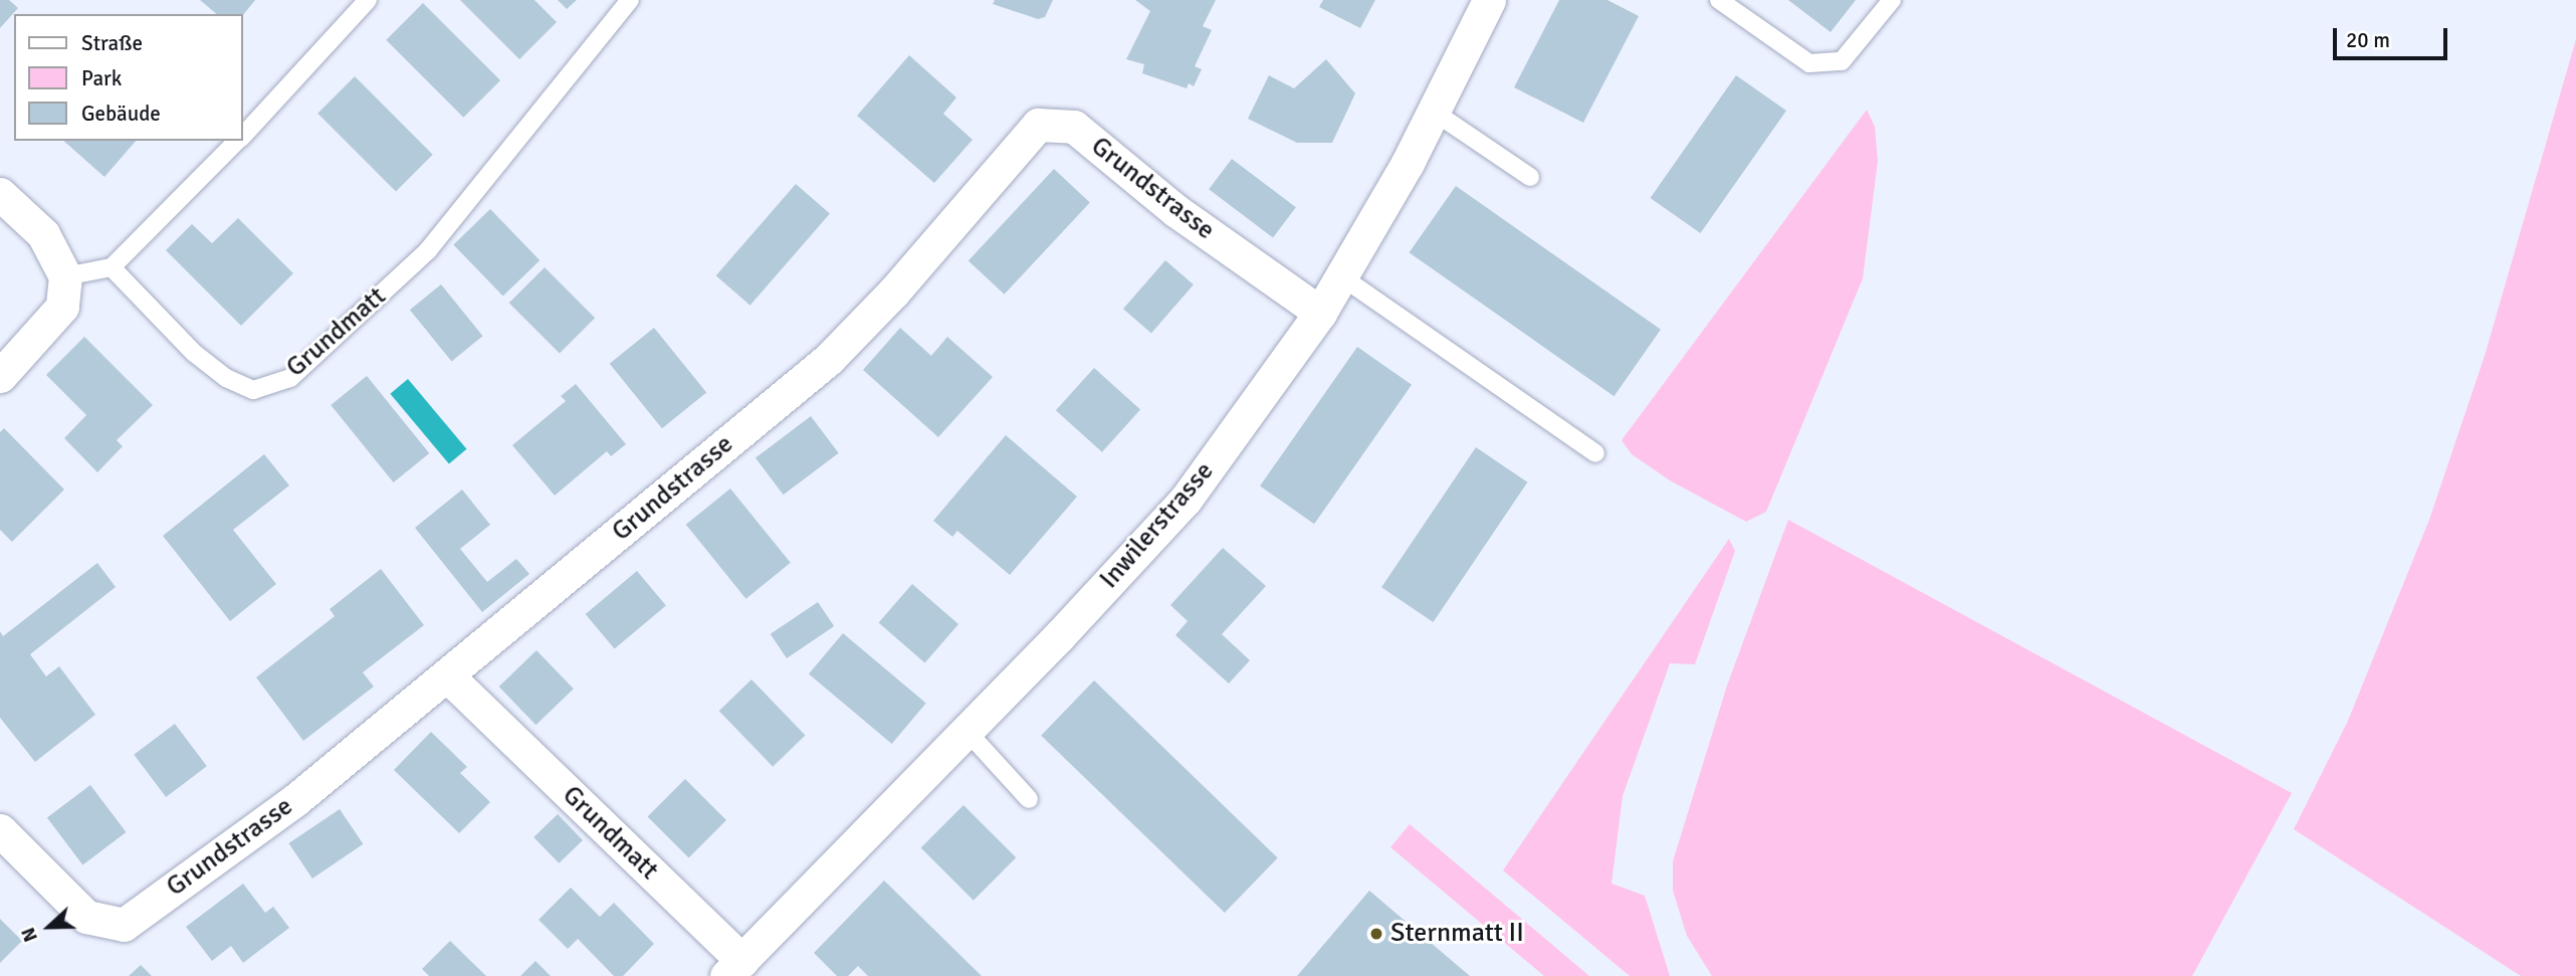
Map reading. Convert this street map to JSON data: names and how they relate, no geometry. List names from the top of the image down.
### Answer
{
  "streets": {
    "street": ["Grundstrasse", "Grundmatt", "Inwilerstrasse"]
  },
  "crossings": [
    ["Grundstrasse", "Grundmatt"],
    ["Grundstrasse", "Inwilerstrasse"],
    ["Grundmatt", "Inwilerstrasse"]
  ],
  "places": ["Sternmatt II"],
  "legend": ["Straße", "Park", "Gebäude"],
  "scale_bar": "20 m",
  "north": "left"
}
